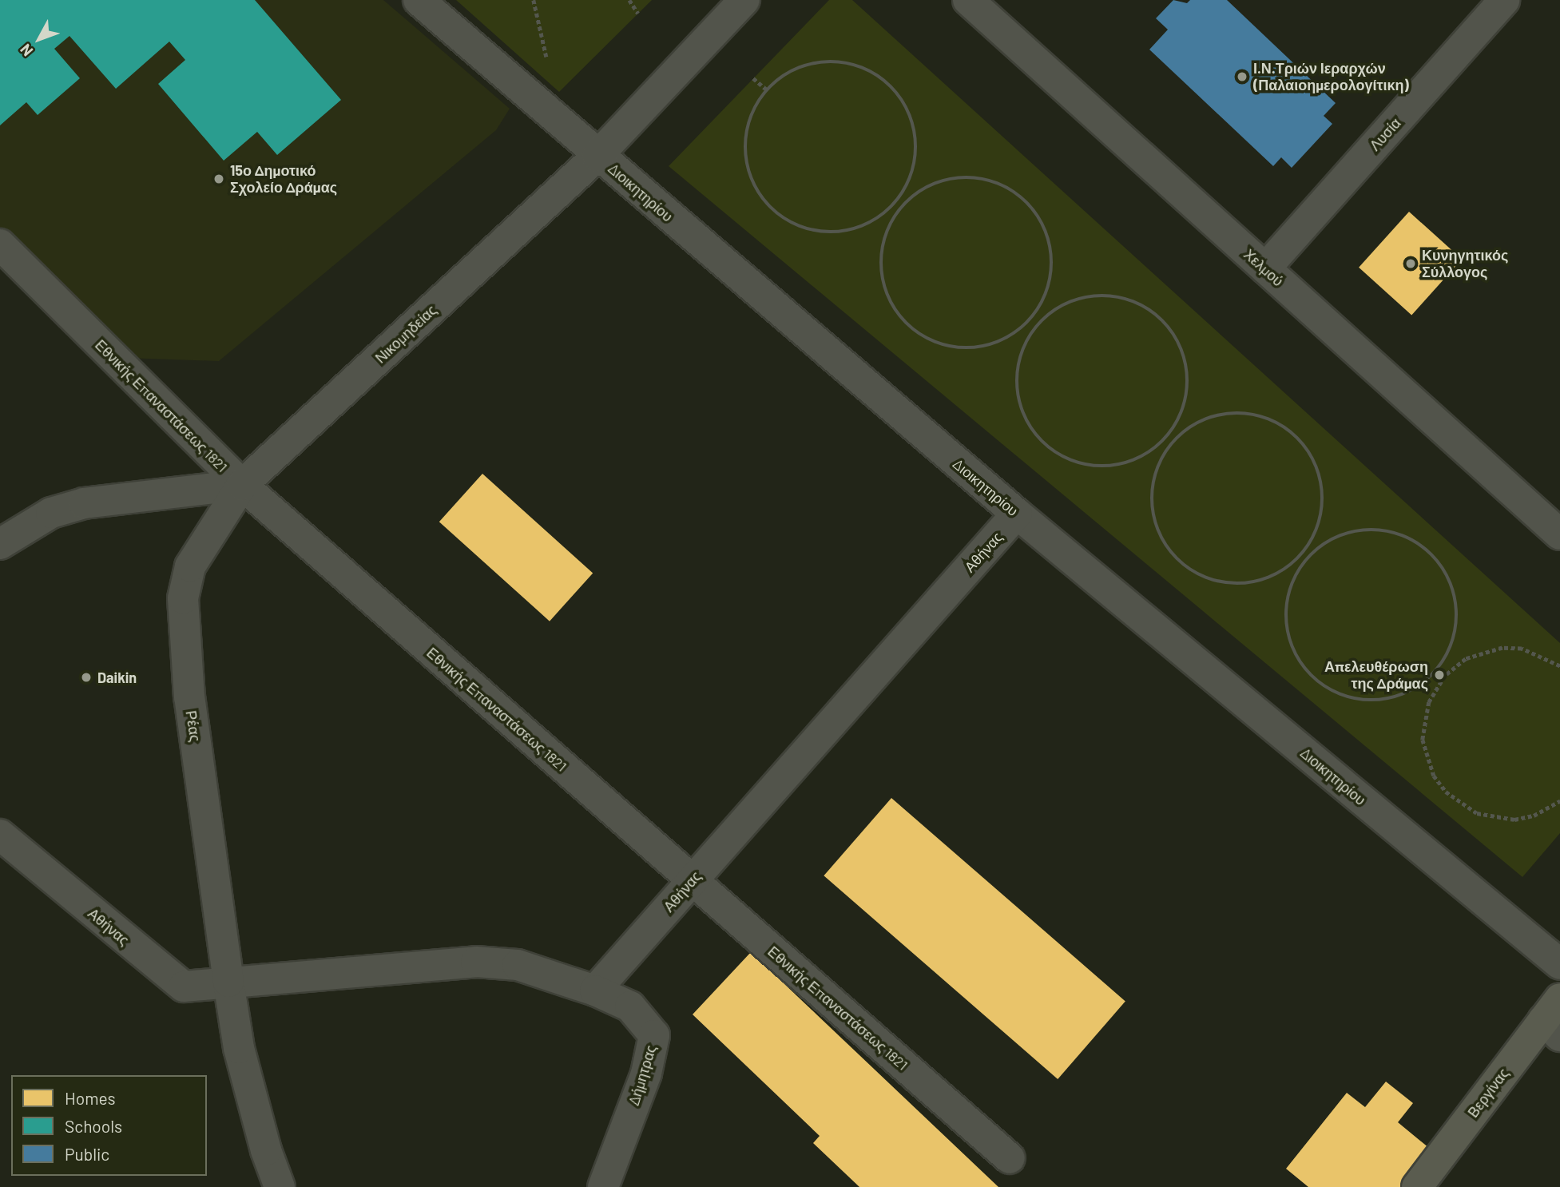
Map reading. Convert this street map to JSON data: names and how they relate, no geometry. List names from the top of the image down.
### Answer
{
  "streets": {
    "main road": ["Βεργίνας"],
    "street": [
      "Λυσία",
      "Διοικητηρίου",
      "Χελμού",
      "Νικομηδείας",
      "Εθνικής Επαναστάσεως 1821",
      "Αθήνας",
      "Ρέας",
      "Δήμητρας"
    ]
  },
  "crossings": [
    ["Λυσία", "Χελμού"],
    ["Διοικητηρίου", "Νικομηδείας"],
    ["Διοικητηρίου", "Αθήνας"],
    ["Νικομηδείας", "Εθνικής Επαναστάσεως 1821"],
    ["Νικομηδείας", "Ρέας"],
    ["Εθνικής Επαναστάσεως 1821", "Αθήνας"],
    ["Εθνικής Επαναστάσεως 1821", "Ρέας"],
    ["Αθήνας", "Ρέας"],
    ["Αθήνας", "Δήμητρας"]
  ],
  "places": [
    "Ι.Ν.Τριών Ιεραρχών (Παλαιοημερολογίτικη)",
    "15ο Δημοτικό Σχολείο Δράμας",
    "Κυνηγητικός Σύλλογος",
    "Απελευθέρωση της Δράμας",
    "Daikin"
  ],
  "legend": ["Homes", "Schools", "Public"],
  "north": "bottom left"
}
